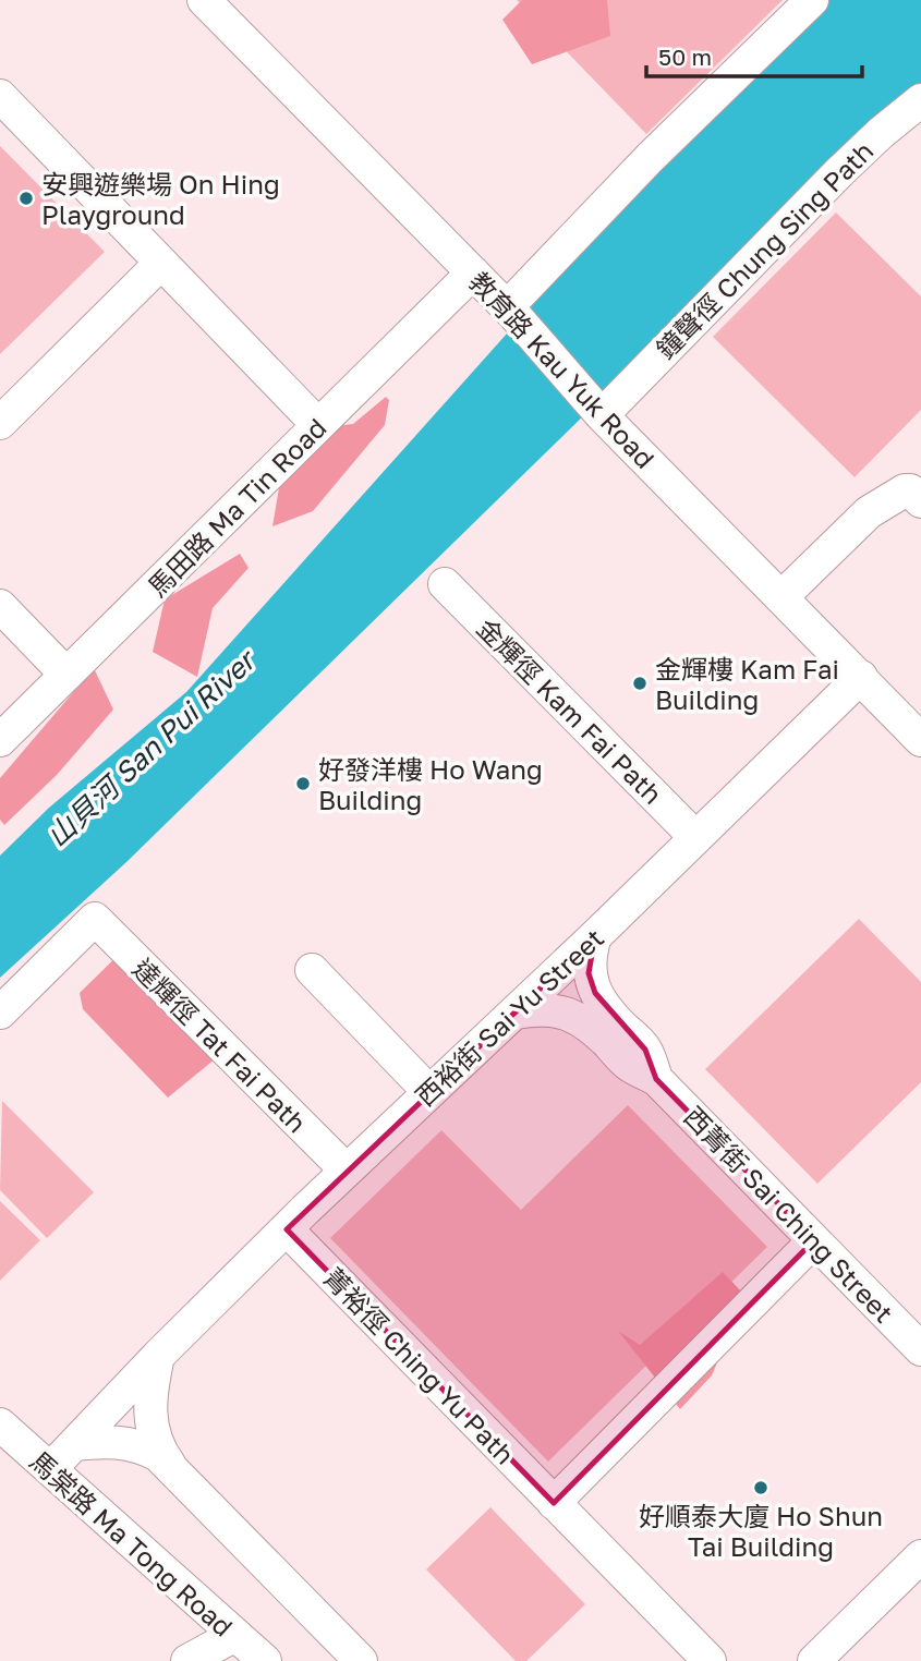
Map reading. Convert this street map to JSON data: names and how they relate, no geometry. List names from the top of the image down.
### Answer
{
  "streets": {
    "street": [
      "鐘聲徑 Chung Sing Path",
      "教育路 Kau Yuk Road",
      "馬田路 Ma Tin Road",
      "金輝徑 Kam Fai Path",
      "西裕街 Sai Yu Street",
      "達輝徑 Tat Fai Path",
      "西菁街 Sai Ching Street",
      "菁裕徑 Ching Yu Path",
      "馬棠路 Ma Tong Road"
    ]
  },
  "crossings": [
    ["鐘聲徑 Chung Sing Path", "教育路 Kau Yuk Road"],
    ["教育路 Kau Yuk Road", "馬田路 Ma Tin Road"],
    ["教育路 Kau Yuk Road", "西裕街 Sai Yu Street"],
    ["金輝徑 Kam Fai Path", "西裕街 Sai Yu Street"],
    ["西裕街 Sai Yu Street", "達輝徑 Tat Fai Path"],
    ["西裕街 Sai Yu Street", "西菁街 Sai Ching Street"],
    ["西裕街 Sai Yu Street", "菁裕徑 Ching Yu Path"]
  ],
  "water": ["山貝河 San Pui River"],
  "places": [
    "安興遊樂場 On Hing Playground",
    "金輝樓 Kam Fai Building",
    "好發洋樓 Ho Wang Building",
    "好順泰大廈 Ho Shun Tai Building"
  ],
  "scale_bar": "50 m"
}
